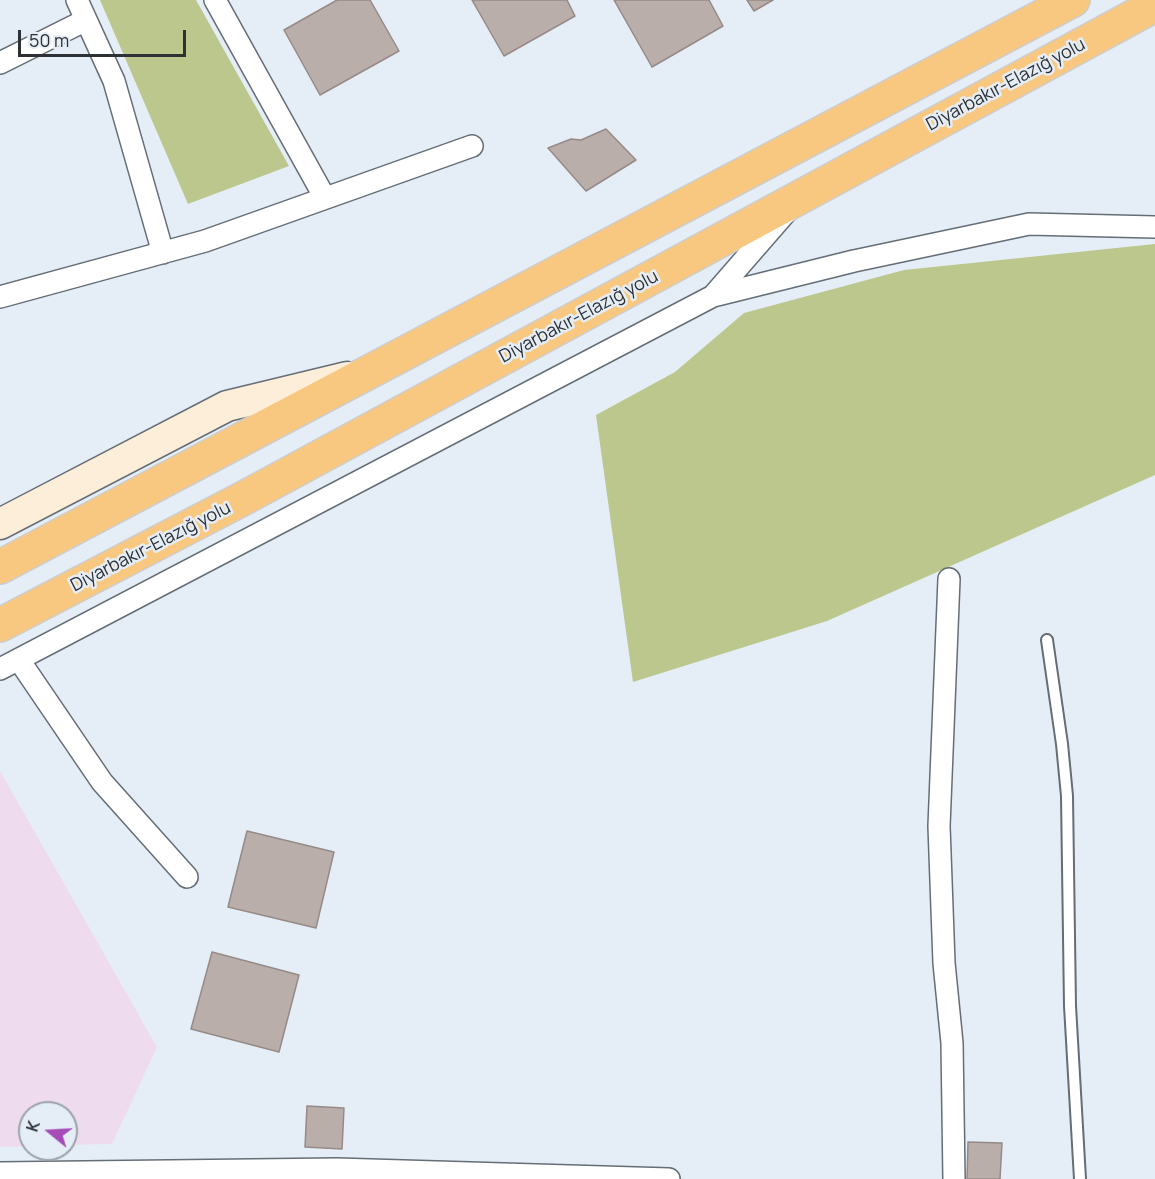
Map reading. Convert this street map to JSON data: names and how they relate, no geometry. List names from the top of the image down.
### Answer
{
  "streets": {
    "highway": ["Diyarbakır-Elazığ yolu"]
  },
  "scale_bar": "50 m",
  "north": "left"
}
